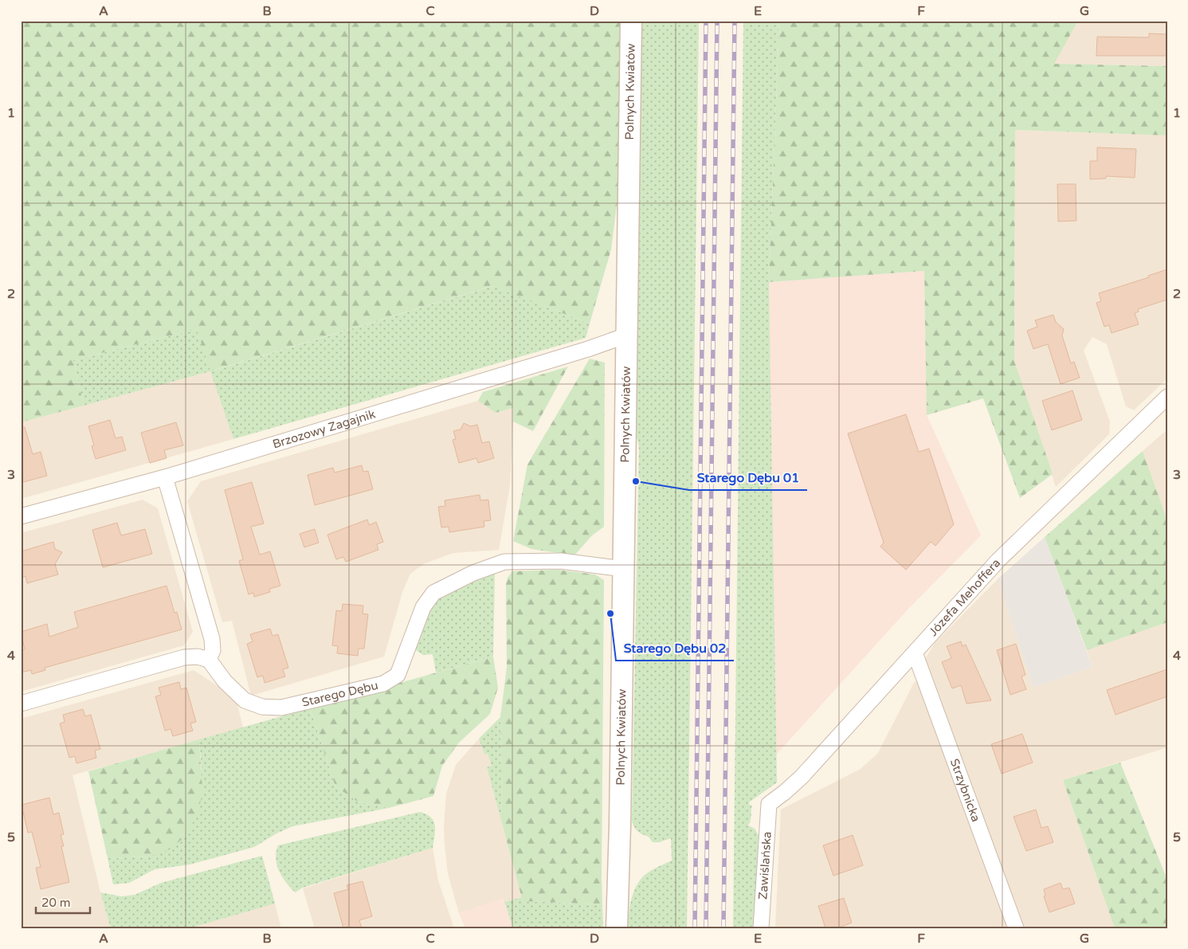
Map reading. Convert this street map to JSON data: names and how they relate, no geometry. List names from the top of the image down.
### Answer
{
  "streets": {
    "street": [
      "Polnych Kwiatów",
      "Brzozowy Zagajnik",
      "Józefa Mehoffera",
      "Starego Dębu",
      "Strzybnicka",
      "Zawiślańska"
    ]
  },
  "crossings": [
    ["Polnych Kwiatów", "Brzozowy Zagajnik"],
    ["Polnych Kwiatów", "Starego Dębu"],
    ["Józefa Mehoffera", "Strzybnicka"],
    ["Józefa Mehoffera", "Zawiślańska"]
  ],
  "places": ["Starego Dębu 01", "Starego Dębu 02"],
  "scale_bar": "20 m",
  "grid": {
    "columns": [
      "A",
      "B",
      "C",
      "D",
      "E",
      "F",
      "G"
    ],
    "rows": [
      "1",
      "2",
      "3",
      "4",
      "5"
    ]
  }
}
